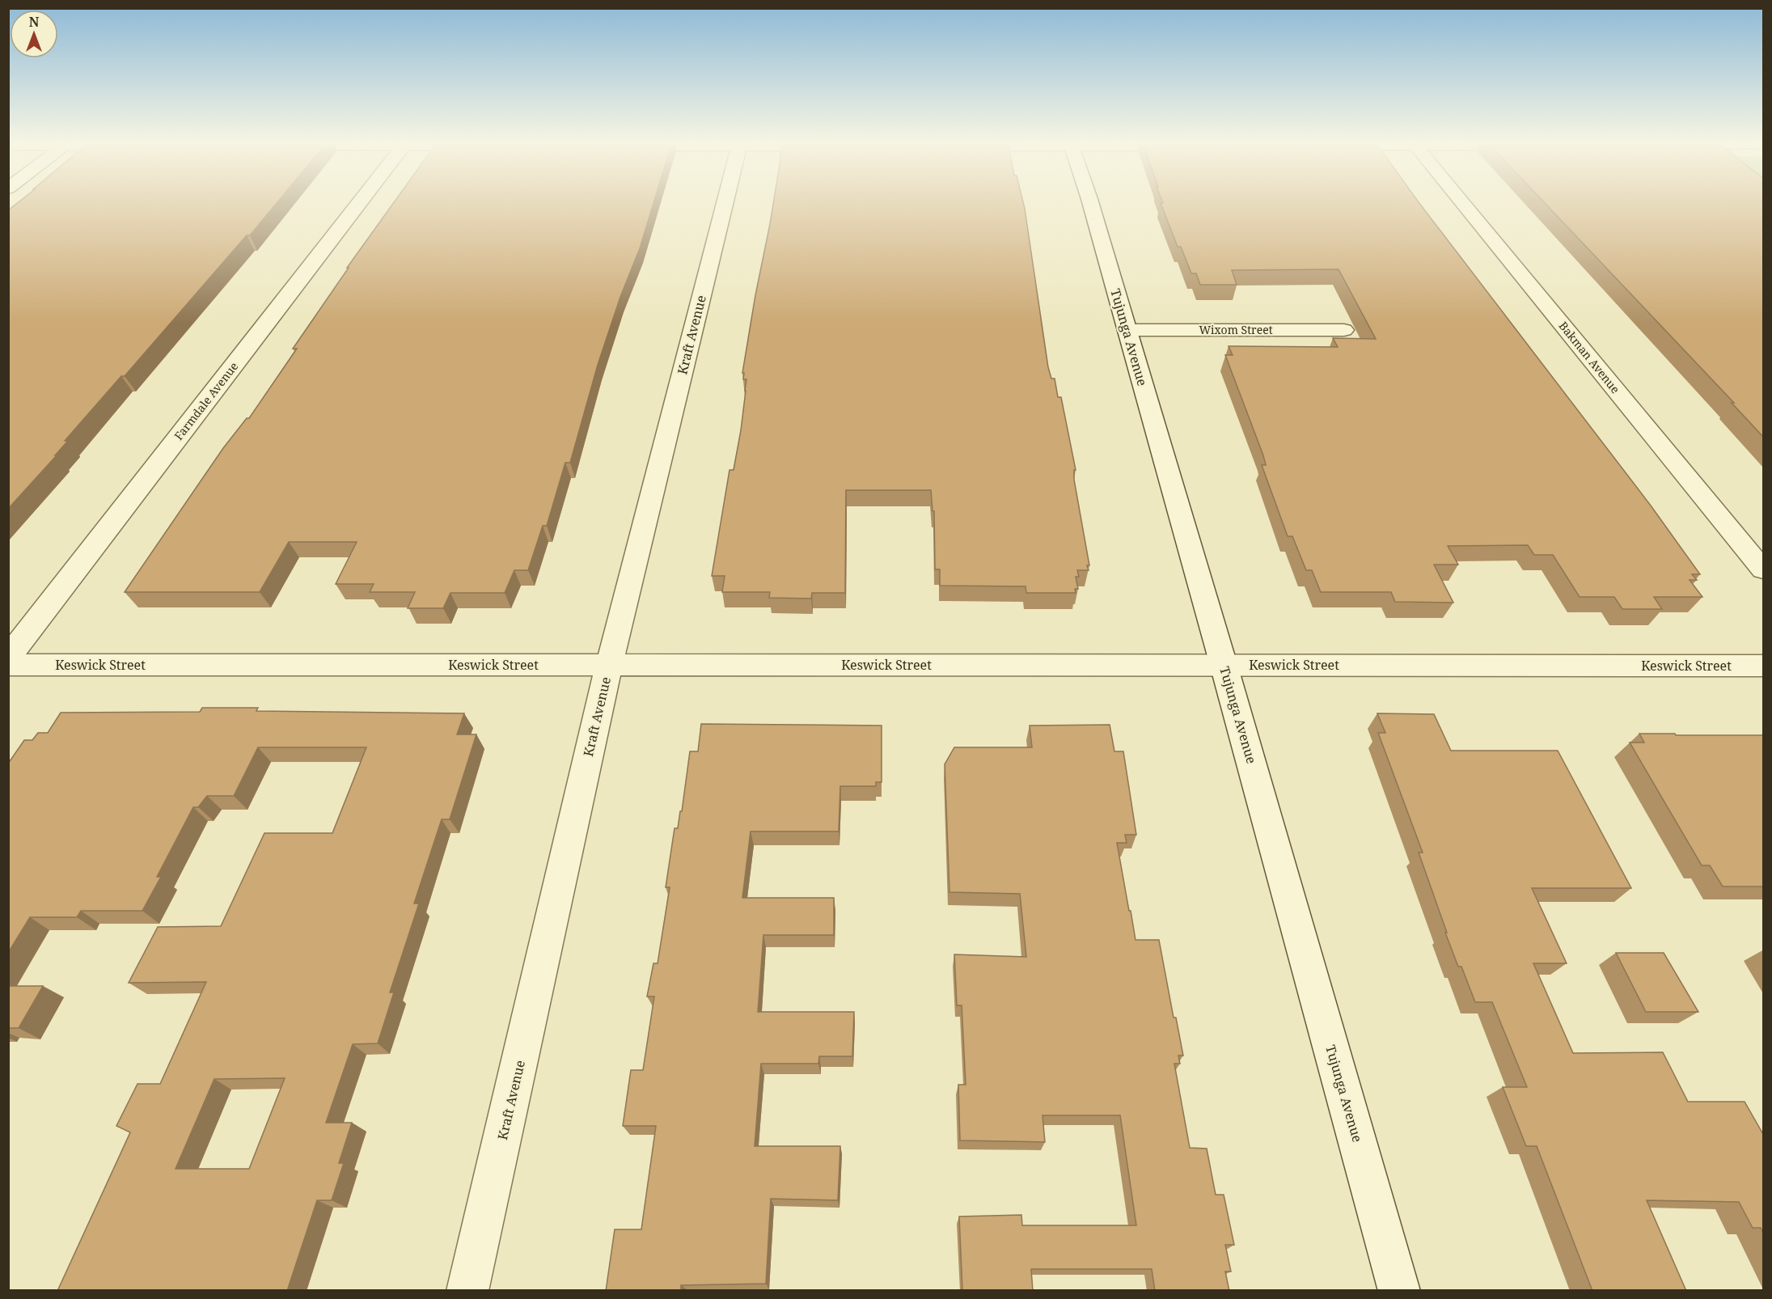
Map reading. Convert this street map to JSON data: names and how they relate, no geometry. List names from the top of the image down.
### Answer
{
  "streets": {
    "street": [
      "Wixom Street",
      "Kraft Avenue",
      "Tujunga Avenue",
      "Bakman Avenue",
      "Farmdale Avenue",
      "Keswick Street"
    ]
  },
  "crossings": [
    ["Wixom Street", "Tujunga Avenue"],
    ["Kraft Avenue", "Keswick Street"],
    ["Tujunga Avenue", "Keswick Street"]
  ],
  "north": "top"
}
